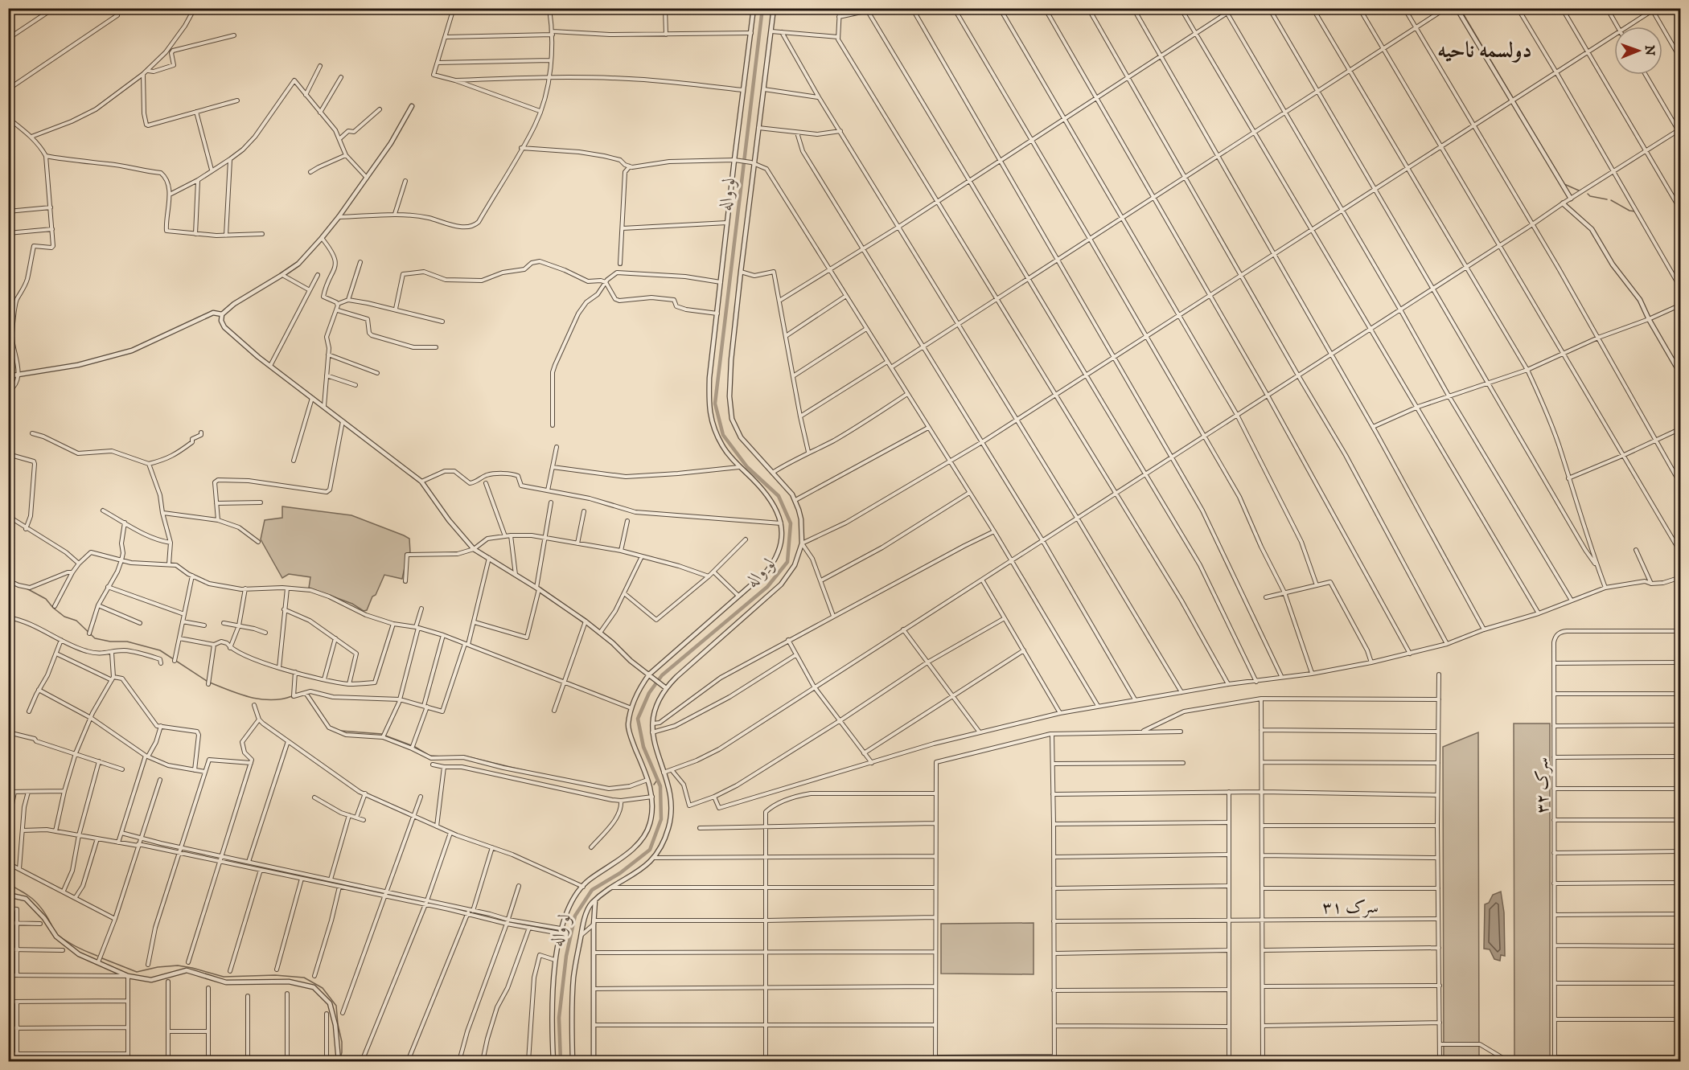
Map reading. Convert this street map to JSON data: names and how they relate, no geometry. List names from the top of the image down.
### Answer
{
  "streets": {
    "street": ["سرک ۳۲", "سرک ۳۱"]
  },
  "districts": ["دولسمه ناحیه"],
  "water": ["لو واله"],
  "north": "right"
}
